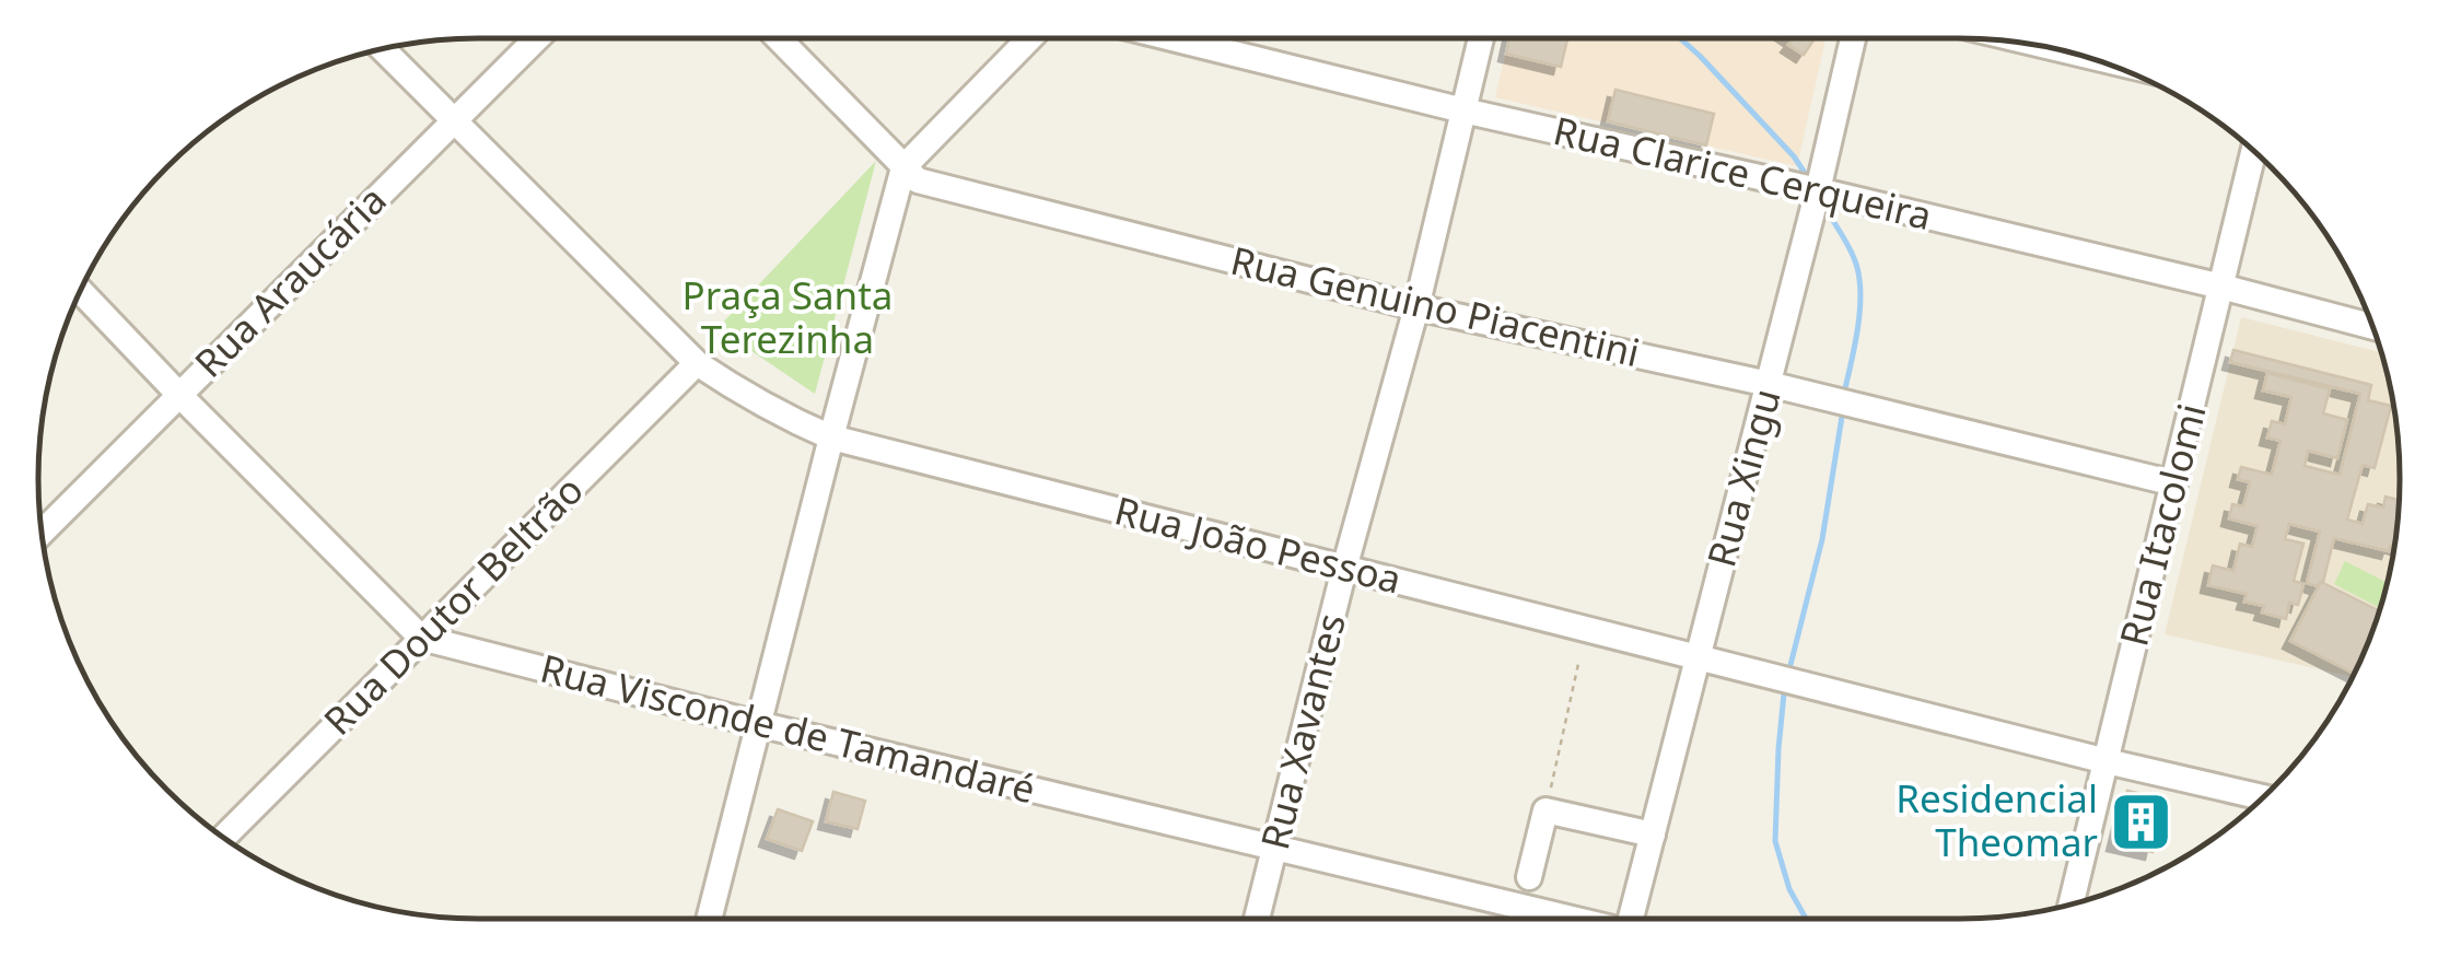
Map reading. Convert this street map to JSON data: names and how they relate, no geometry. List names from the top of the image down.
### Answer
{
  "streets": {
    "street": [
      "Rua Clarice Cerqueira",
      "Rua Araucária",
      "Rua Genuino Piacentini",
      "Rua Xingu",
      "Rua Itacolomi",
      "Rua João Pessoa",
      "Rua Doutor Beltrão",
      "Rua Visconde de Tamandaré",
      "Rua Xavantes"
    ]
  },
  "crossings": [
    ["Rua Clarice Cerqueira", "Rua Xingu"],
    ["Rua Clarice Cerqueira", "Rua Itacolomi"],
    ["Rua Clarice Cerqueira", "Rua Xavantes"],
    ["Rua Araucária", "Rua João Pessoa"],
    ["Rua Genuino Piacentini", "Rua Xingu"],
    ["Rua Genuino Piacentini", "Rua Itacolomi"],
    ["Rua Genuino Piacentini", "Rua Xavantes"],
    ["Rua Xingu", "Rua João Pessoa"],
    ["Rua Itacolomi", "Rua João Pessoa"],
    ["Rua João Pessoa", "Rua Doutor Beltrão"],
    ["Rua João Pessoa", "Rua Xavantes"],
    ["Rua Doutor Beltrão", "Rua Visconde de Tamandaré"],
    ["Rua Visconde de Tamandaré", "Rua Xavantes"]
  ],
  "parks": ["Praça Santa Terezinha"],
  "places": {
    "building": ["Residencial Theomar"]
  }
}
